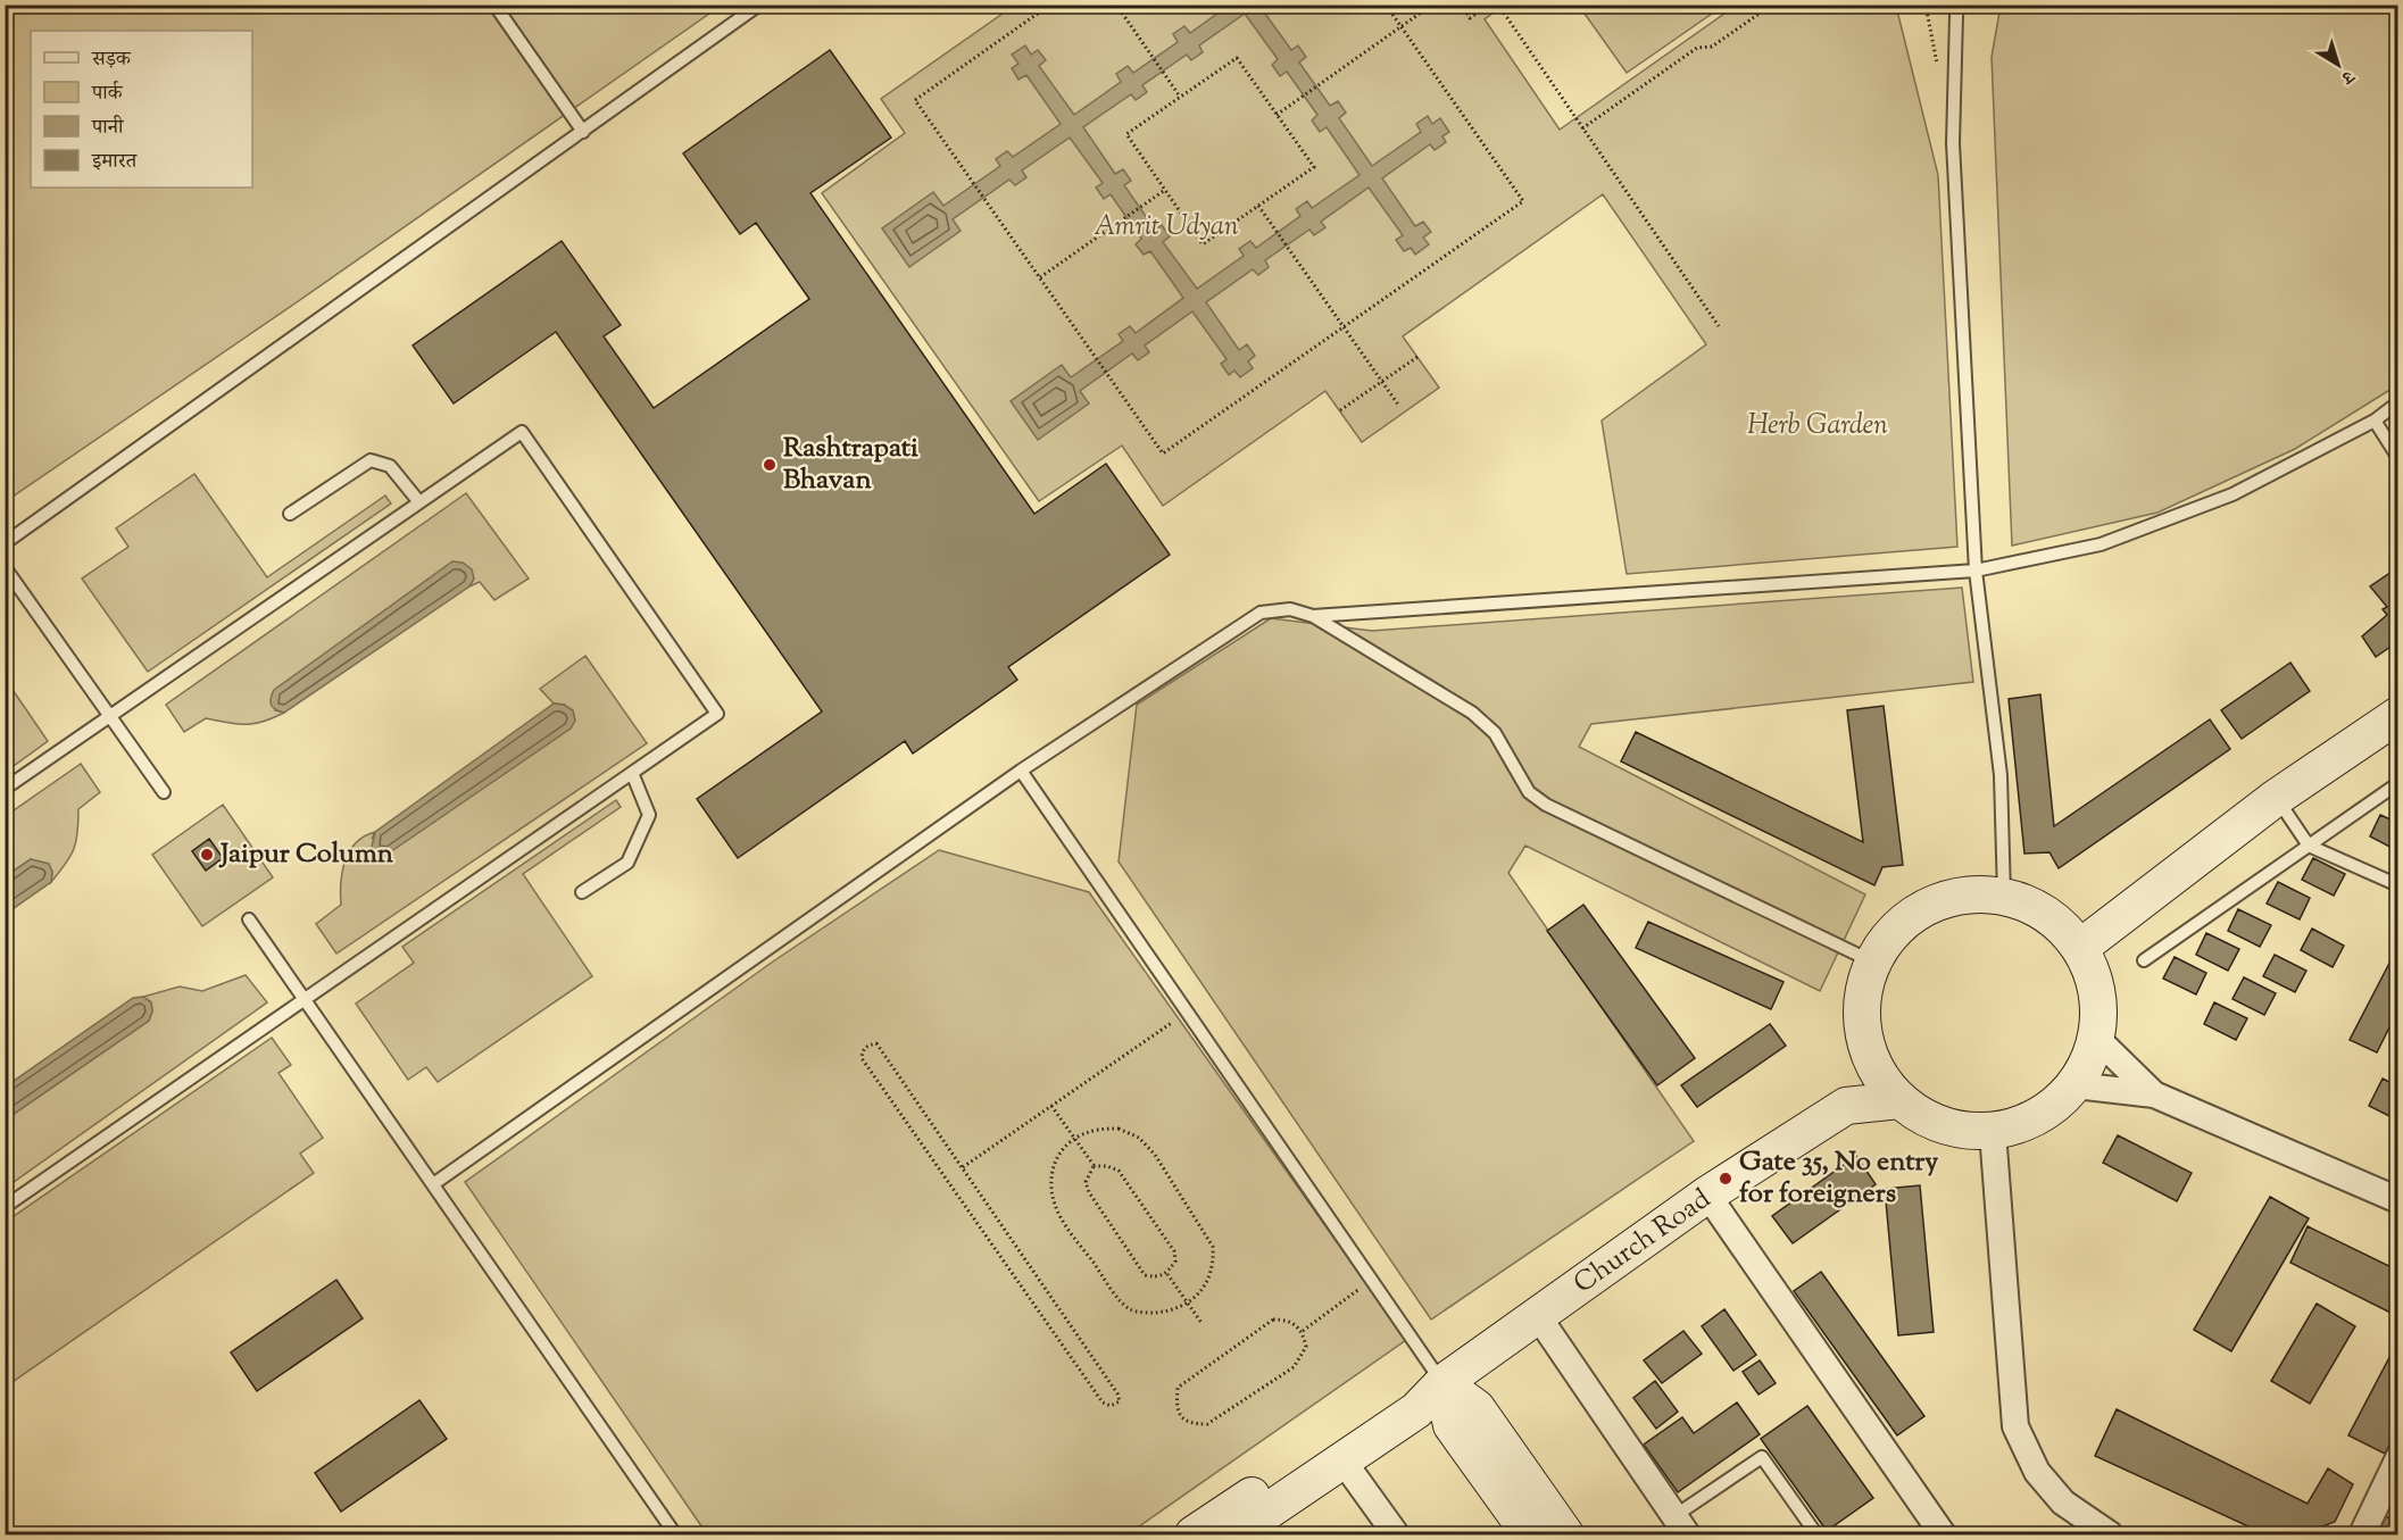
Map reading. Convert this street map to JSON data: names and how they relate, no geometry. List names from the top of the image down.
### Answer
{
  "streets": {
    "street": ["Church Road"]
  },
  "parks": ["Amrit Udyan", "Herb Garden"],
  "places": ["Rashtrapati Bhavan", "Jaipur Column", "Gate 35, No entry for foreigners"],
  "legend": [
    "सड़क",
    "पार्क",
    "पानी",
    "इमारत"
  ],
  "north": "bottom right"
}
